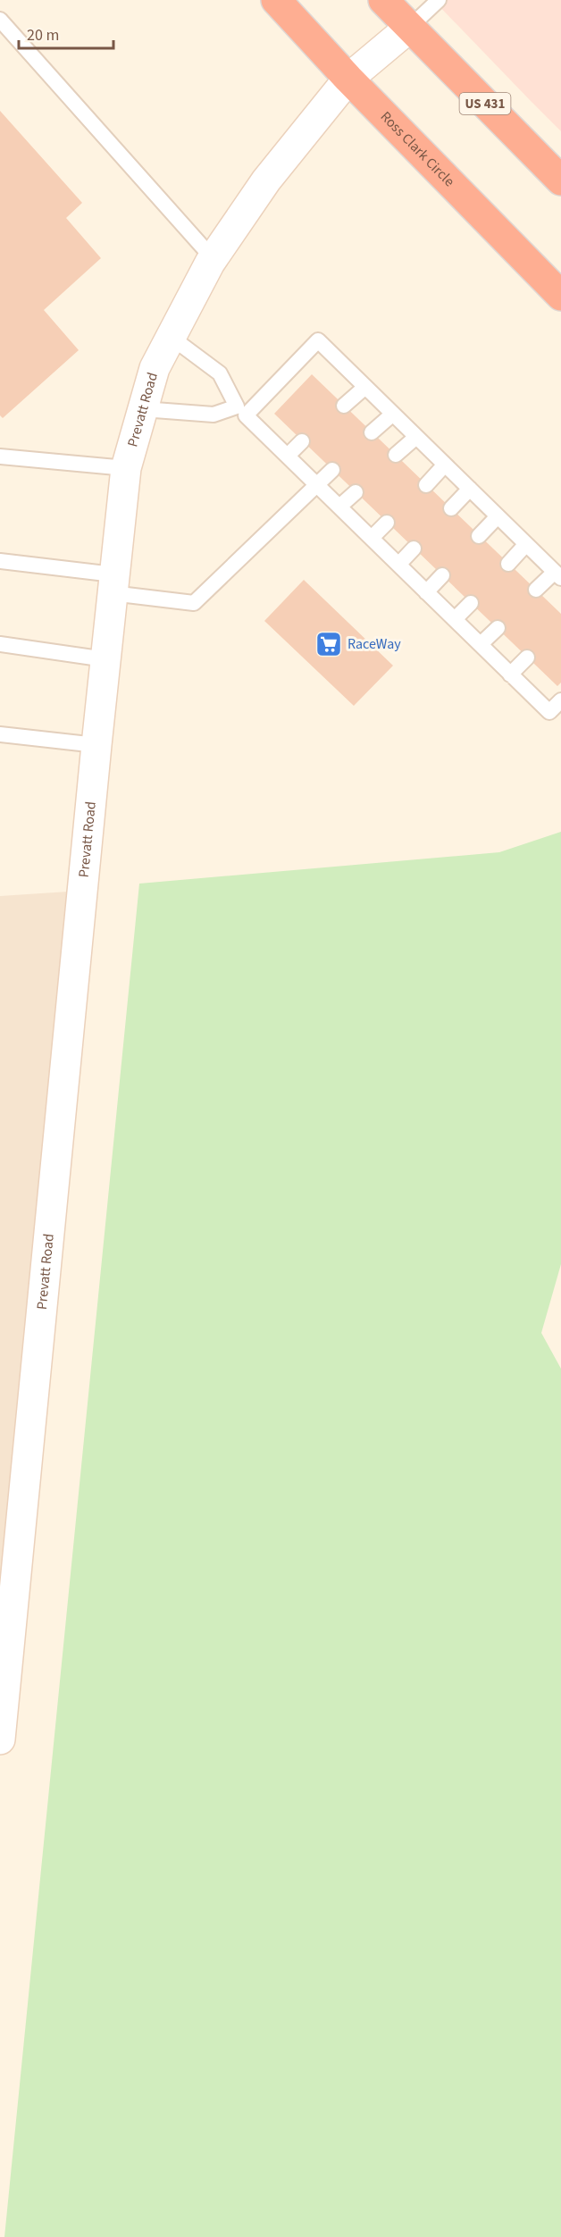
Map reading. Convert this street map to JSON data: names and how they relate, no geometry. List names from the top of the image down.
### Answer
{
  "streets": {
    "highway": ["US 431", "Ross Clark Circle"],
    "street": ["Prevatt Road"]
  },
  "crossings": [
    ["US 431", "Prevatt Road"],
    ["Ross Clark Circle", "Prevatt Road"]
  ],
  "places": {
    "supermarket": ["RaceWay"]
  },
  "scale_bar": "20 m"
}
